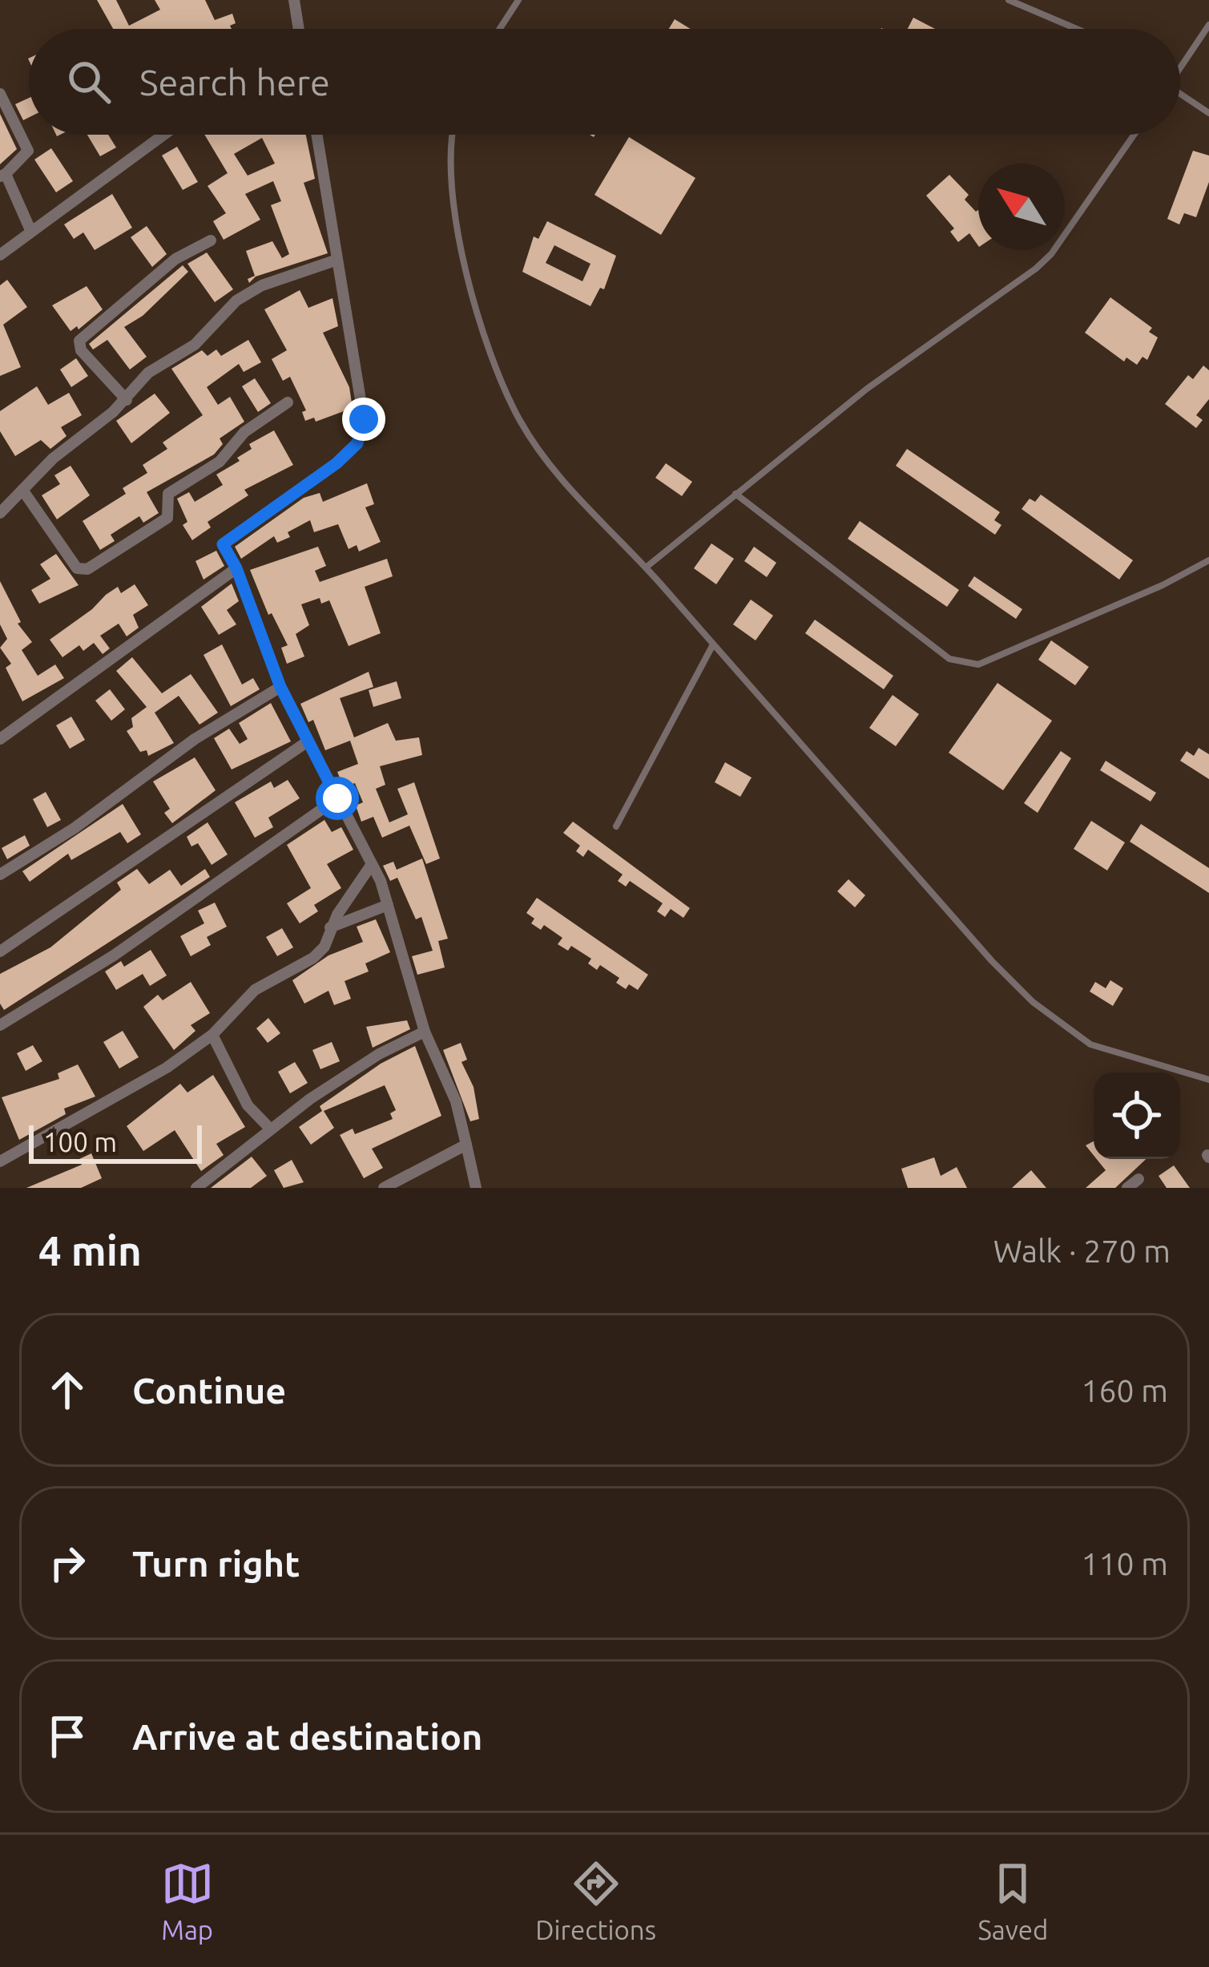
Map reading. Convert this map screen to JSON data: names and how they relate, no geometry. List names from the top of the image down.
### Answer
{
  "scale_bar": "100 m",
  "north": "top left",
  "page": {
    "search": "Search here",
    "scale": "100 m",
    "heading": ["4 min", "Walk · 270 m"],
    "list": [
      ["Continue", "160 m"],
      ["Turn right", "110 m"],
      "Arrive at destination"
    ],
    "nav": ["Map", "Directions", "Saved"]
  }
}
